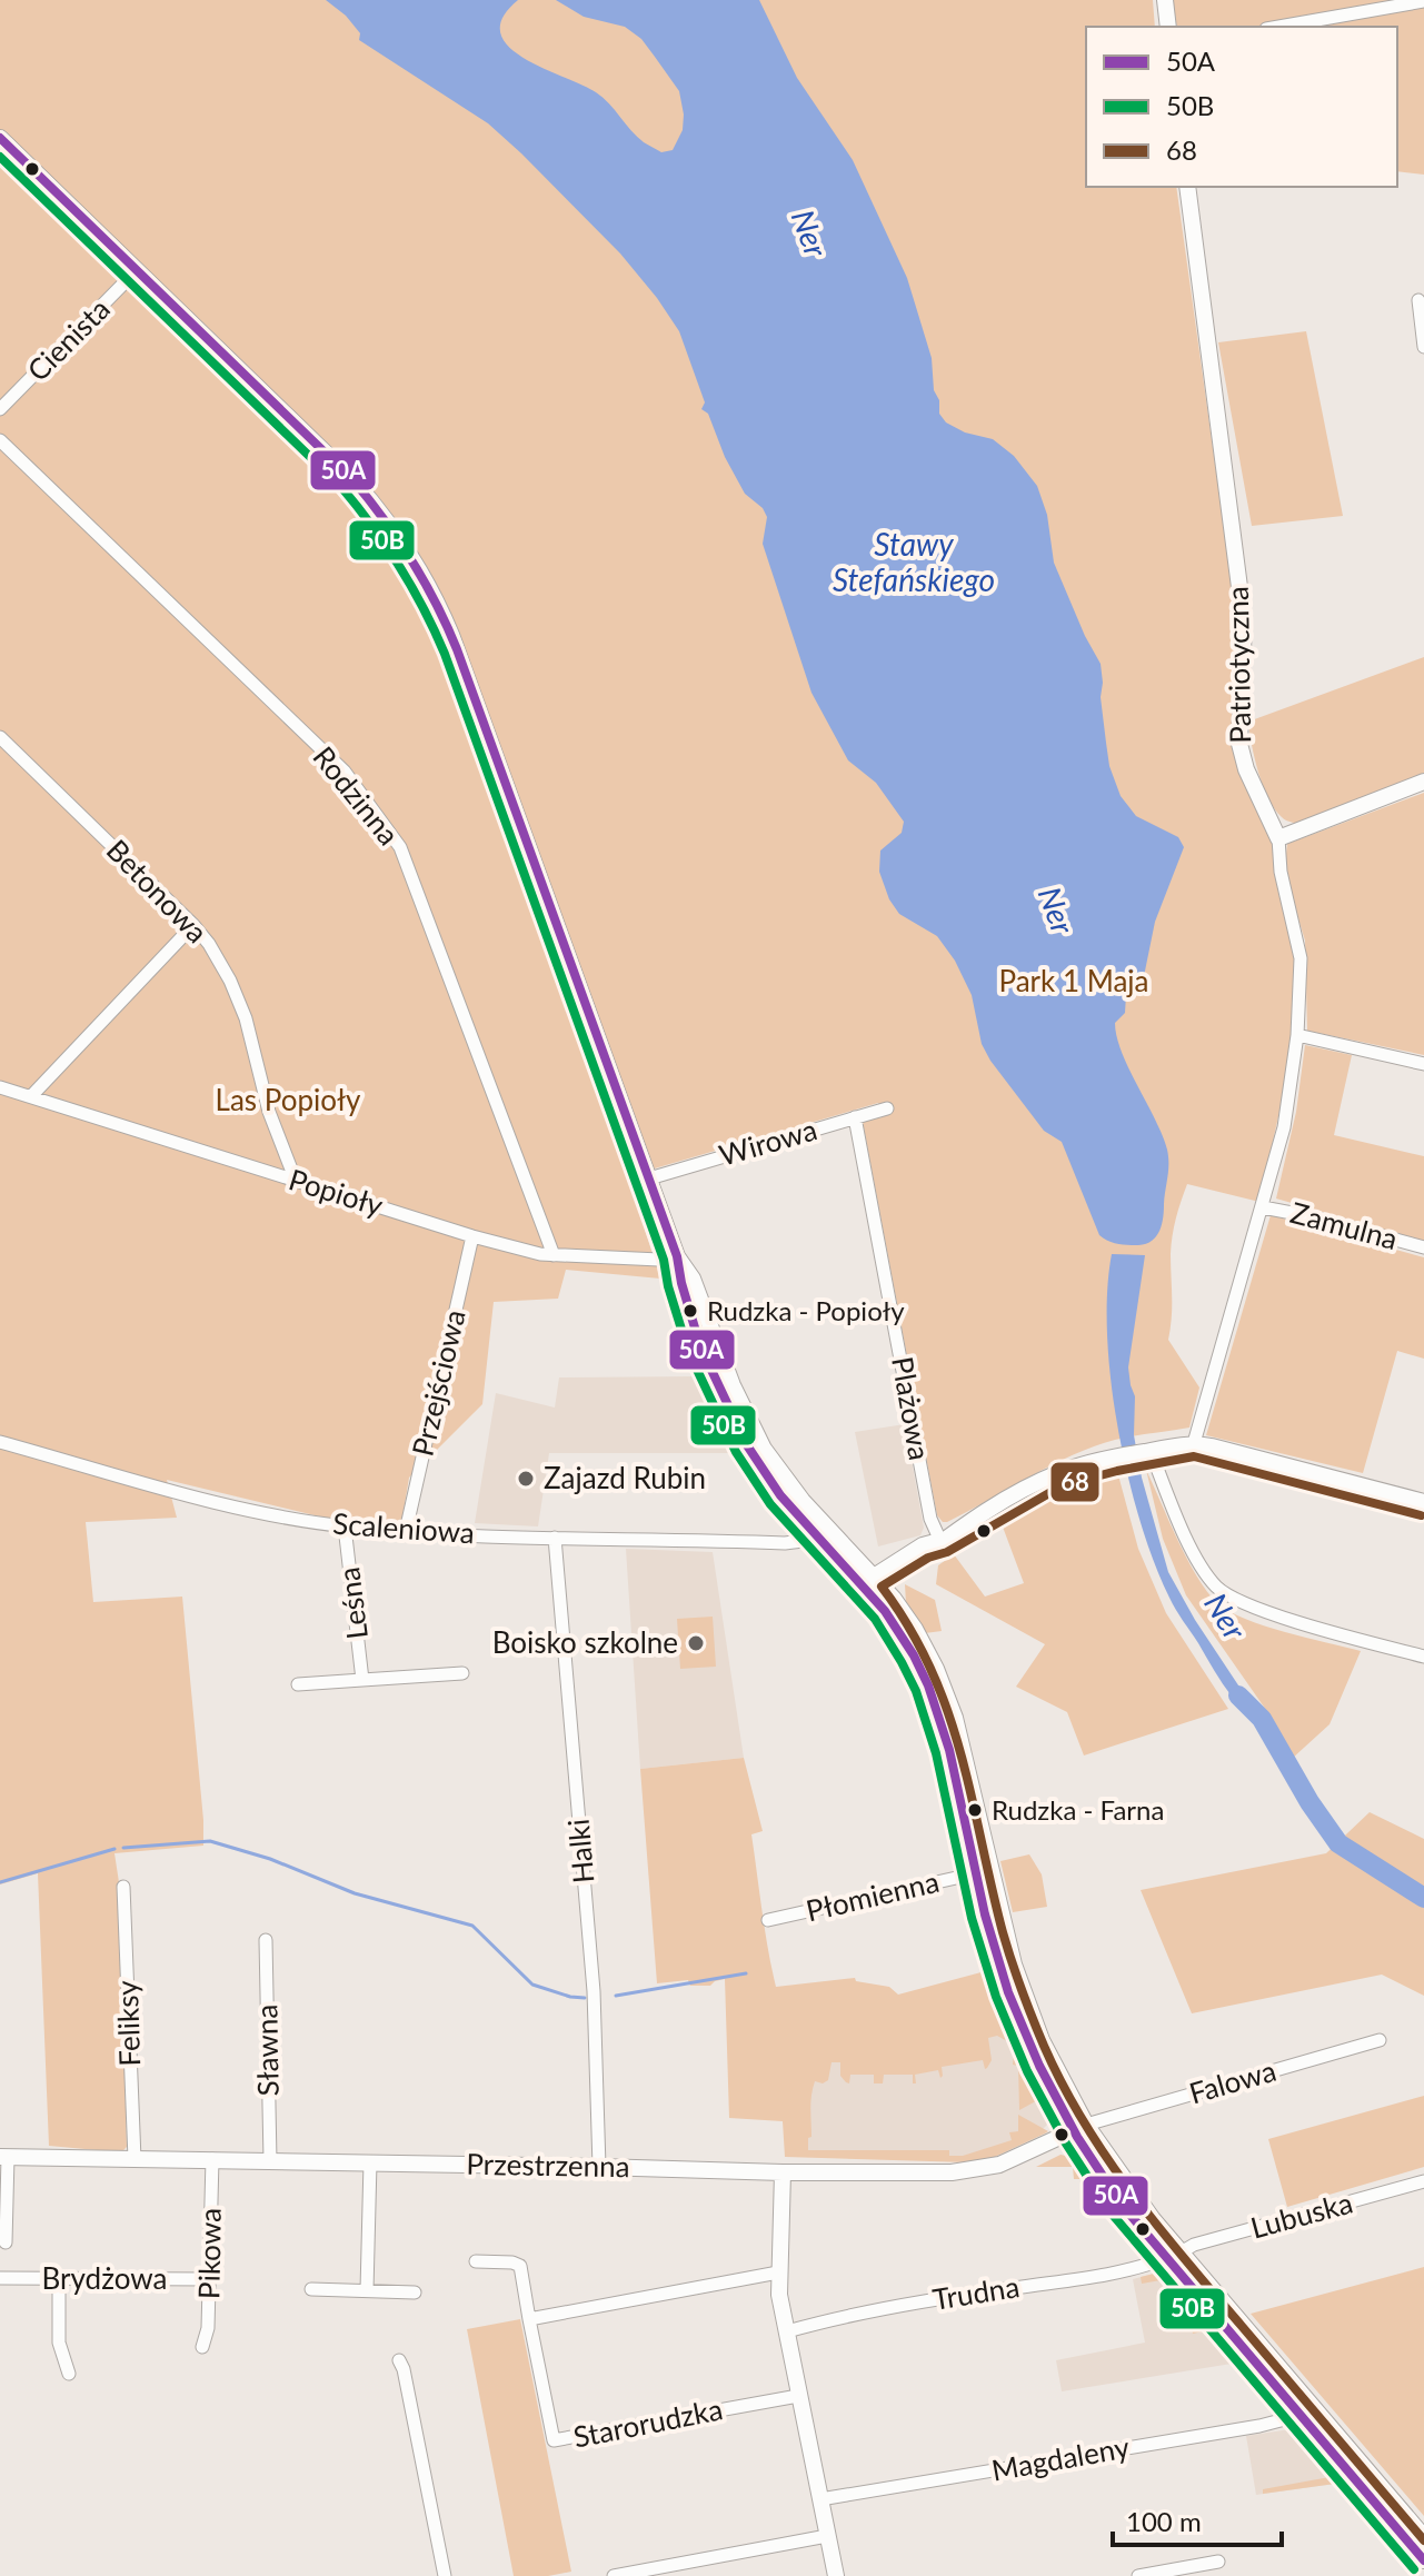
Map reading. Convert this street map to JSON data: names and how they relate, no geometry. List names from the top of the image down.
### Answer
{
  "streets": {
    "street": [
      "Cienista",
      "Patriotyczna",
      "Rodzinna",
      "Betonowa",
      "Wirowa",
      "Popioły",
      "Zamulna",
      "Przejściowa",
      "Plażowa",
      "Scaleniowa",
      "Leśna",
      "Halki",
      "Płomienna",
      "Feliksy",
      "Sławna",
      "Falowa",
      "Przestrzenna",
      "Lubuska",
      "Pikowa",
      "Brydżowa",
      "Trudna",
      "Starorudzka",
      "Magdaleny"
    ]
  },
  "crossings": [
    ["Patriotyczna", "Zamulna"],
    ["Rodzinna", "Popioły"],
    ["Betonowa", "Popioły"],
    ["Wirowa", "Plażowa"],
    ["Popioły", "Przejściowa"],
    ["Przejściowa", "Scaleniowa"],
    ["Scaleniowa", "Leśna"],
    ["Scaleniowa", "Halki"],
    ["Halki", "Przestrzenna"],
    ["Feliksy", "Przestrzenna"],
    ["Sławna", "Przestrzenna"],
    ["Falowa", "Przestrzenna"],
    ["Przestrzenna", "Pikowa"],
    ["Lubuska", "Trudna"],
    ["Pikowa", "Brydżowa"]
  ],
  "water": ["Ner", "Stawy Stefańskiego"],
  "parks": ["Park 1 Maja", "Las Popioły"],
  "places": [
    "Rudzka - Popioły",
    "Zajazd Rubin",
    "Boisko szkolne",
    "Rudzka - Farna"
  ],
  "lines": ["transit line 50A", "transit line 50B", "transit line 68"],
  "legend": ["50A", "50B", "68"],
  "scale_bar": "100 m"
}
